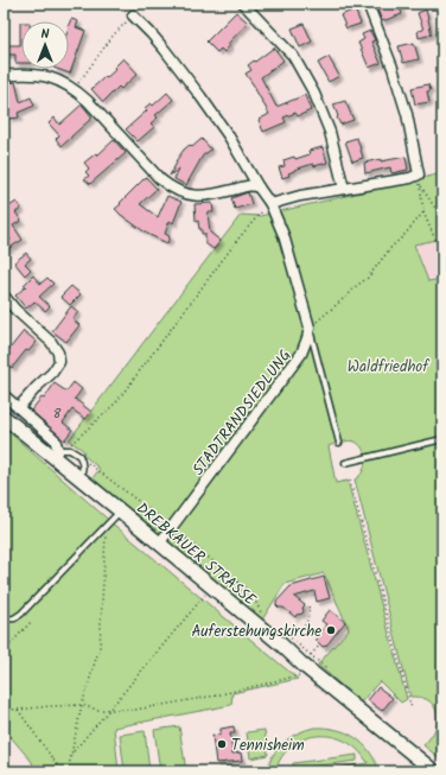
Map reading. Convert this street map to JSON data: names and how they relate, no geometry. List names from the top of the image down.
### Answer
{
  "streets": {
    "street": ["STADTRANDSIEDLUNG", "DREBKAUER STRASSE"]
  },
  "crossings": [
    ["STADTRANDSIEDLUNG", "DREBKAUER STRASSE"]
  ],
  "parks": ["Waldfriedhof"],
  "places": ["Auferstehungskirche", "Tennisheim"],
  "house_numbers": ["8"],
  "north": "top"
}
